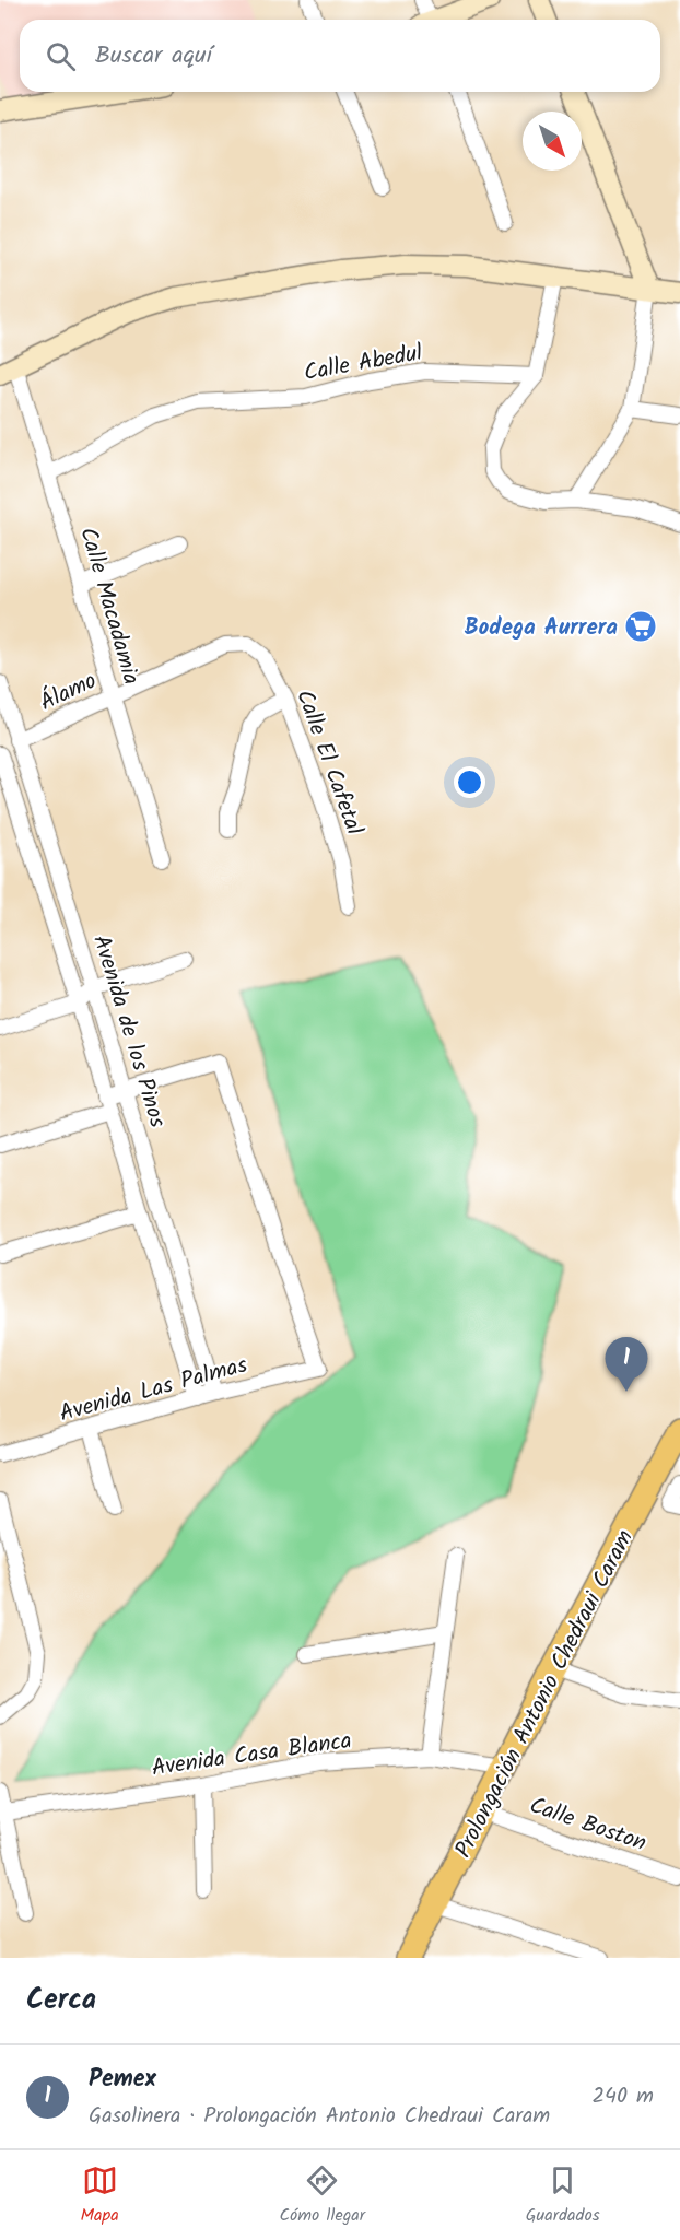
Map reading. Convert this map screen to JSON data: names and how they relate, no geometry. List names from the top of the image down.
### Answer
{
  "streets": {
    "main road": ["Prolongación Antonio Chedraui Caram"],
    "street": [
      "Calle Abedul",
      "Calle Macadamia",
      "Álamo",
      "Calle El Cafetal",
      "Avenida de los Pinos",
      "Avenida Las Palmas",
      "Avenida Casa Blanca",
      "Calle Boston"
    ]
  },
  "crossings": [
    ["Calle Abedul", "Calle Macadamia"],
    ["Calle Macadamia", "Álamo"],
    ["Álamo", "Calle El Cafetal"],
    ["Álamo", "Avenida de los Pinos"],
    ["Avenida de los Pinos", "Avenida Las Palmas"],
    ["Prolongación Antonio Chedraui Caram", "Avenida Casa Blanca"],
    ["Prolongación Antonio Chedraui Caram", "Calle Boston"]
  ],
  "places": {
    "supermarket": ["Bodega Aurrera"]
  },
  "north": "bottom right",
  "page": {
    "search": "Buscar aquí",
    "pins": "1",
    "heading": "Cerca",
    "list": [
      {
        "mark": "1",
        "name": "Pemex",
        "note": "Gasolinera · Prolongación Antonio Chedraui Caram",
        "value": "240 m"
      }
    ],
    "nav": ["Mapa", "Cómo llegar", "Guardados"]
  }
}
